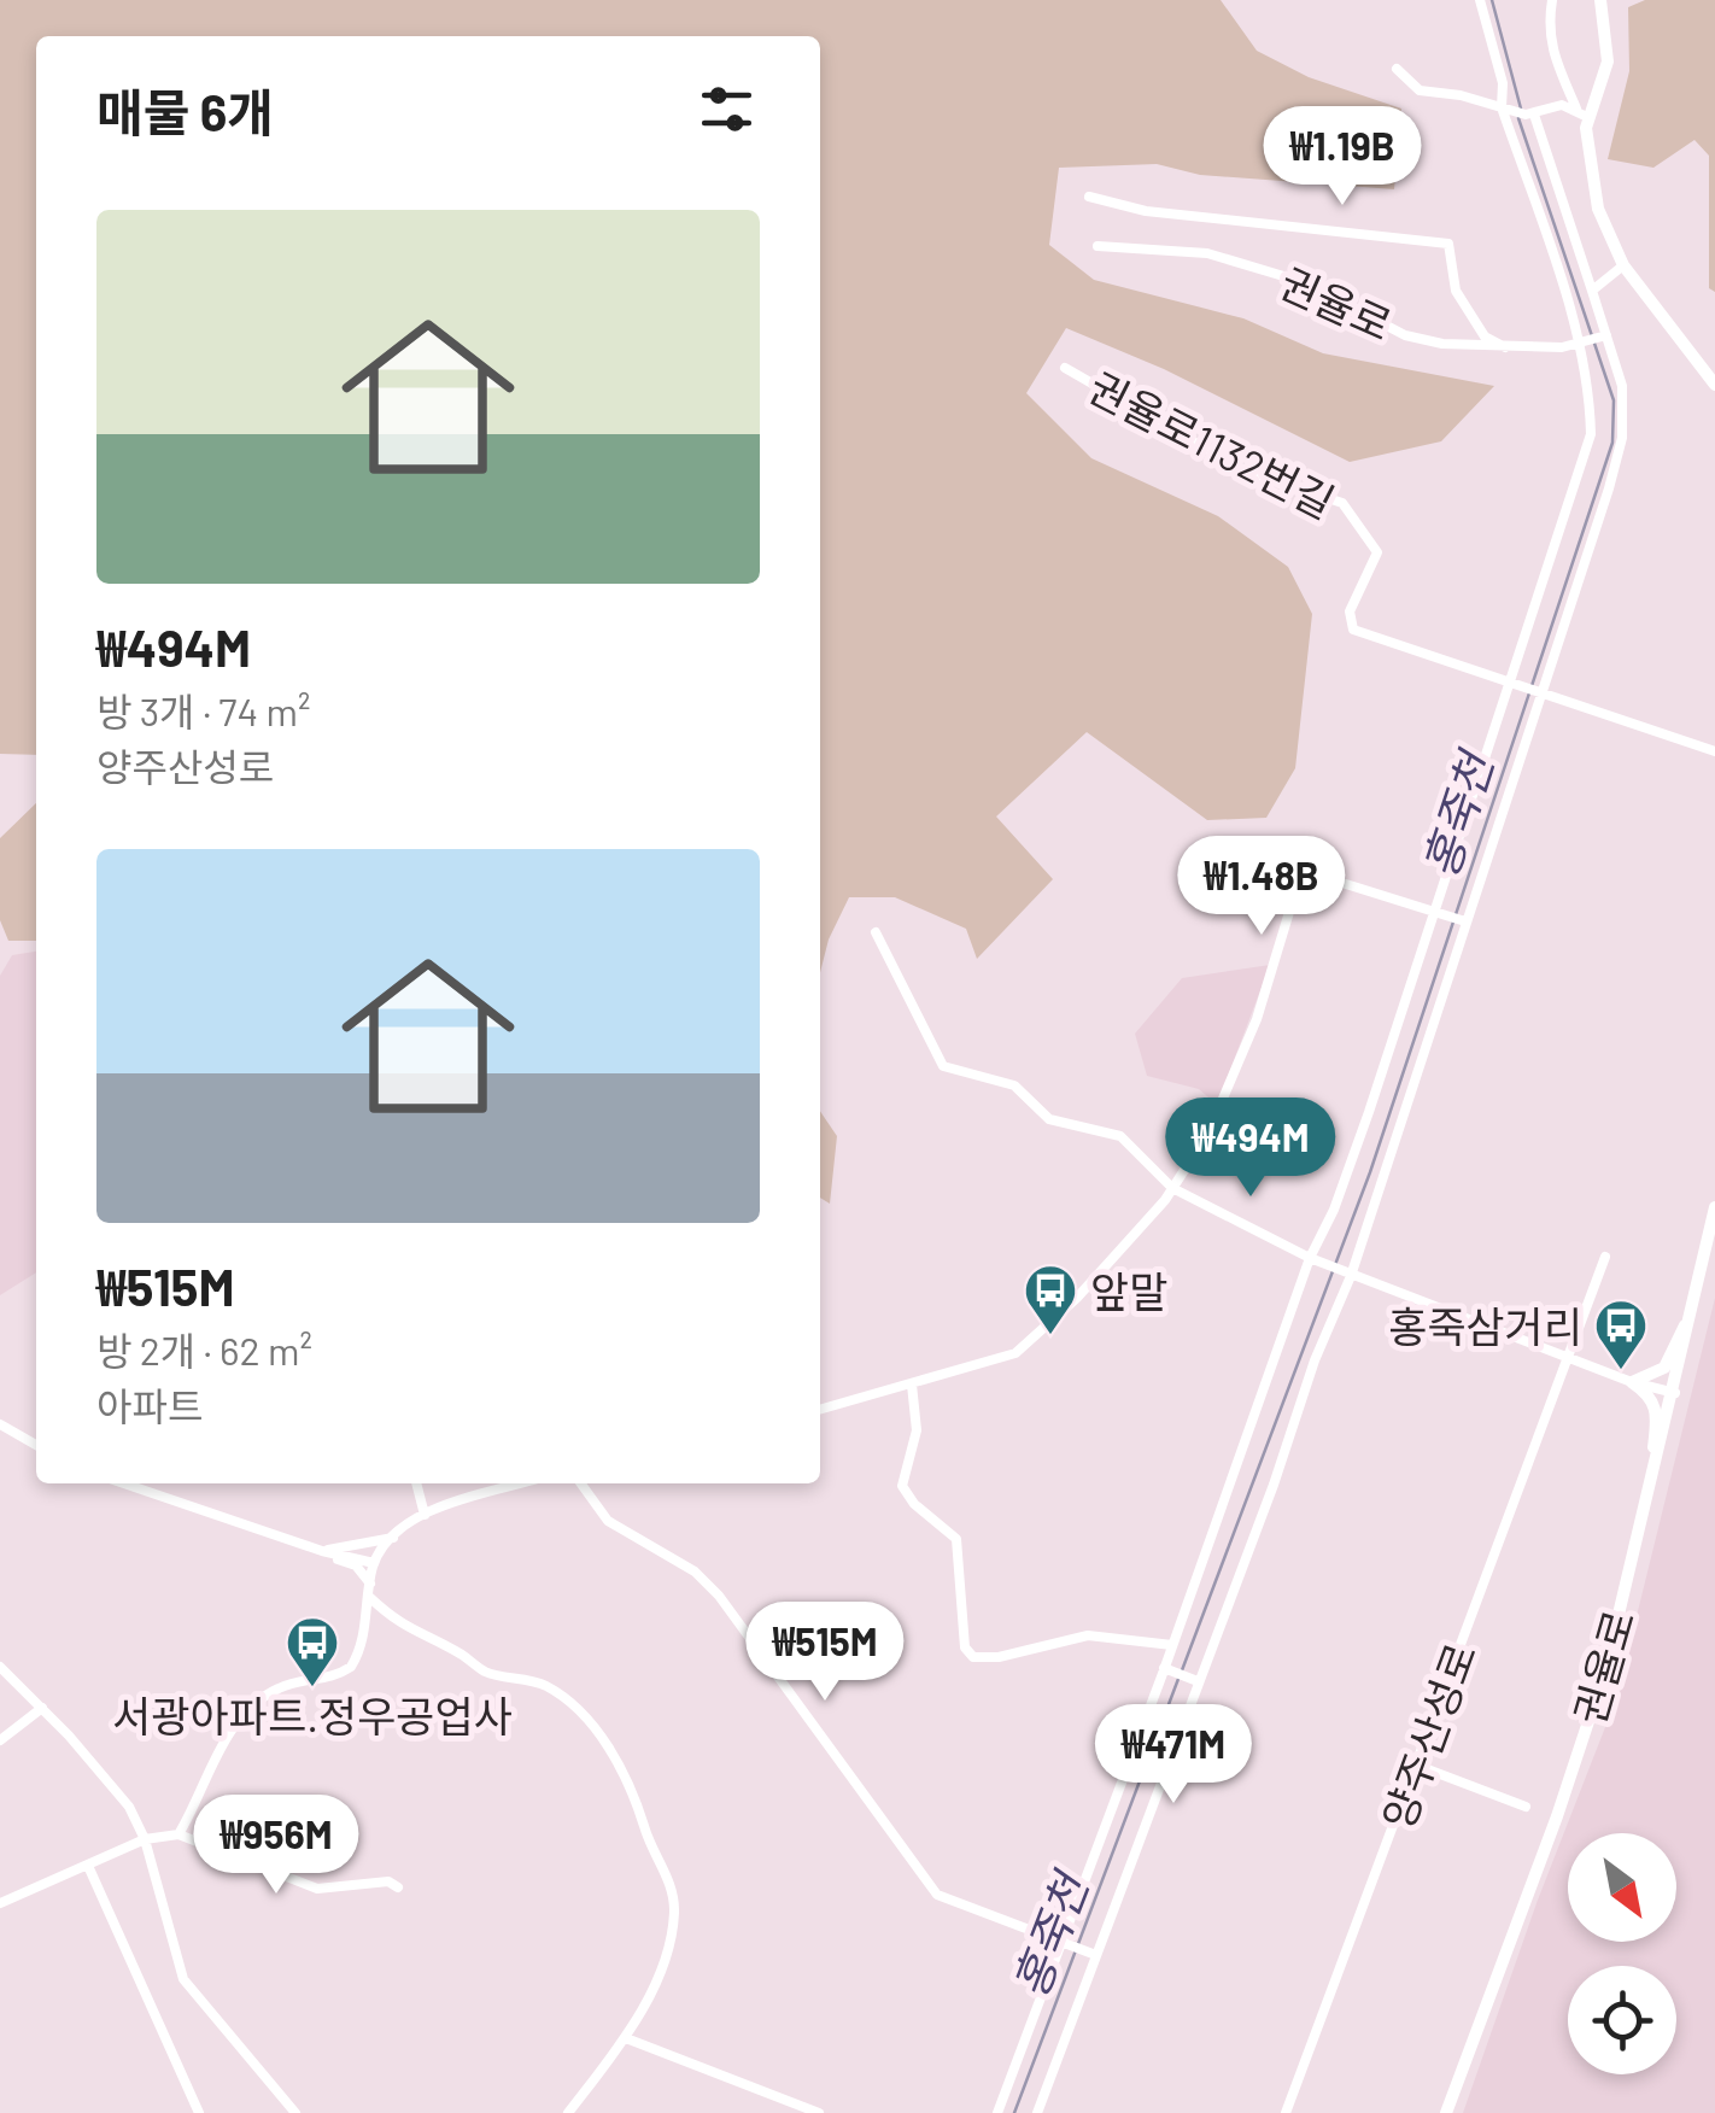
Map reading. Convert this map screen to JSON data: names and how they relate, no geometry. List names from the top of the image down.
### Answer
{
  "streets": {
    "main road": ["권율로"],
    "street": ["권율로1132번길", "양주산성로"]
  },
  "water": ["홍죽천"],
  "places": {
    "bus stop": ["앞말", "홍죽삼거리", "서광아파트.정우공업사"]
  },
  "north": "bottom right",
  "page": {
    "heading": "매물 6개",
    "price": [
      "₩1.19B",
      "₩1.48B",
      "₩494M",
      "₩515M",
      "₩471M",
      "₩956M"
    ],
    "list": [
      {
        "name": "₩494M",
        "note": "방 3개 · 74 m² · 양주산성로"
      },
      {
        "name": "₩515M",
        "note": "방 2개 · 62 m² · 아파트"
      }
    ]
  }
}
